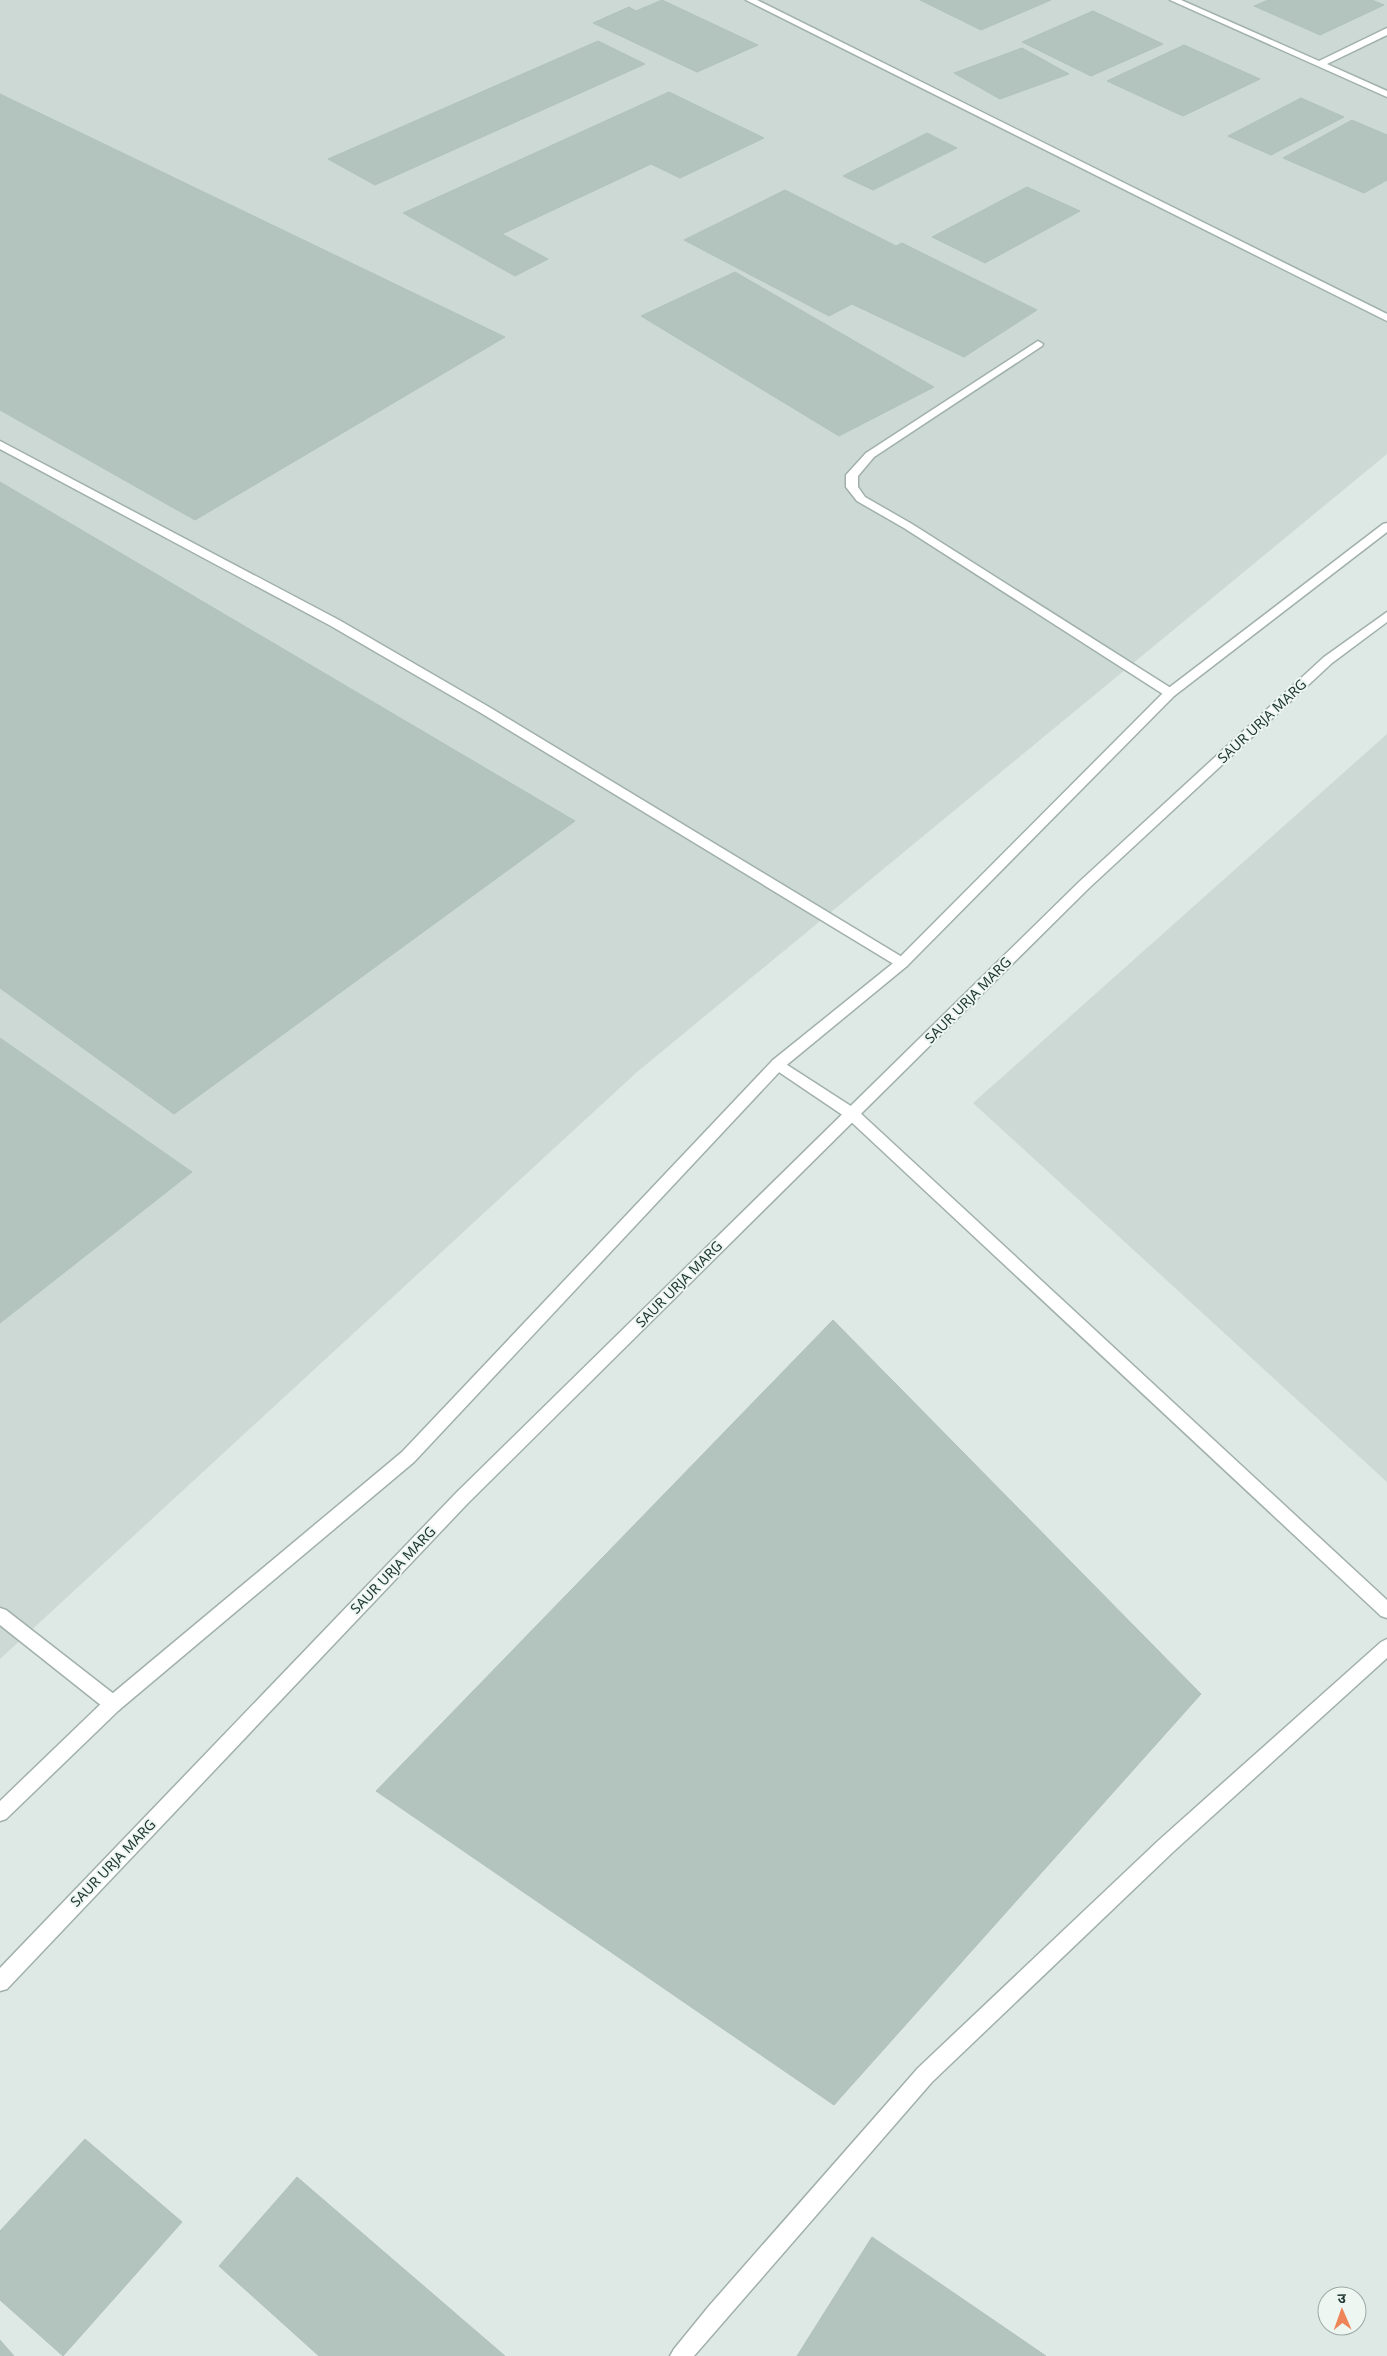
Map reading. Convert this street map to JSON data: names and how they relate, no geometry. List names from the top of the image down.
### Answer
{
  "streets": {
    "street": ["SAUR URJA MARG"]
  },
  "north": "top"
}
